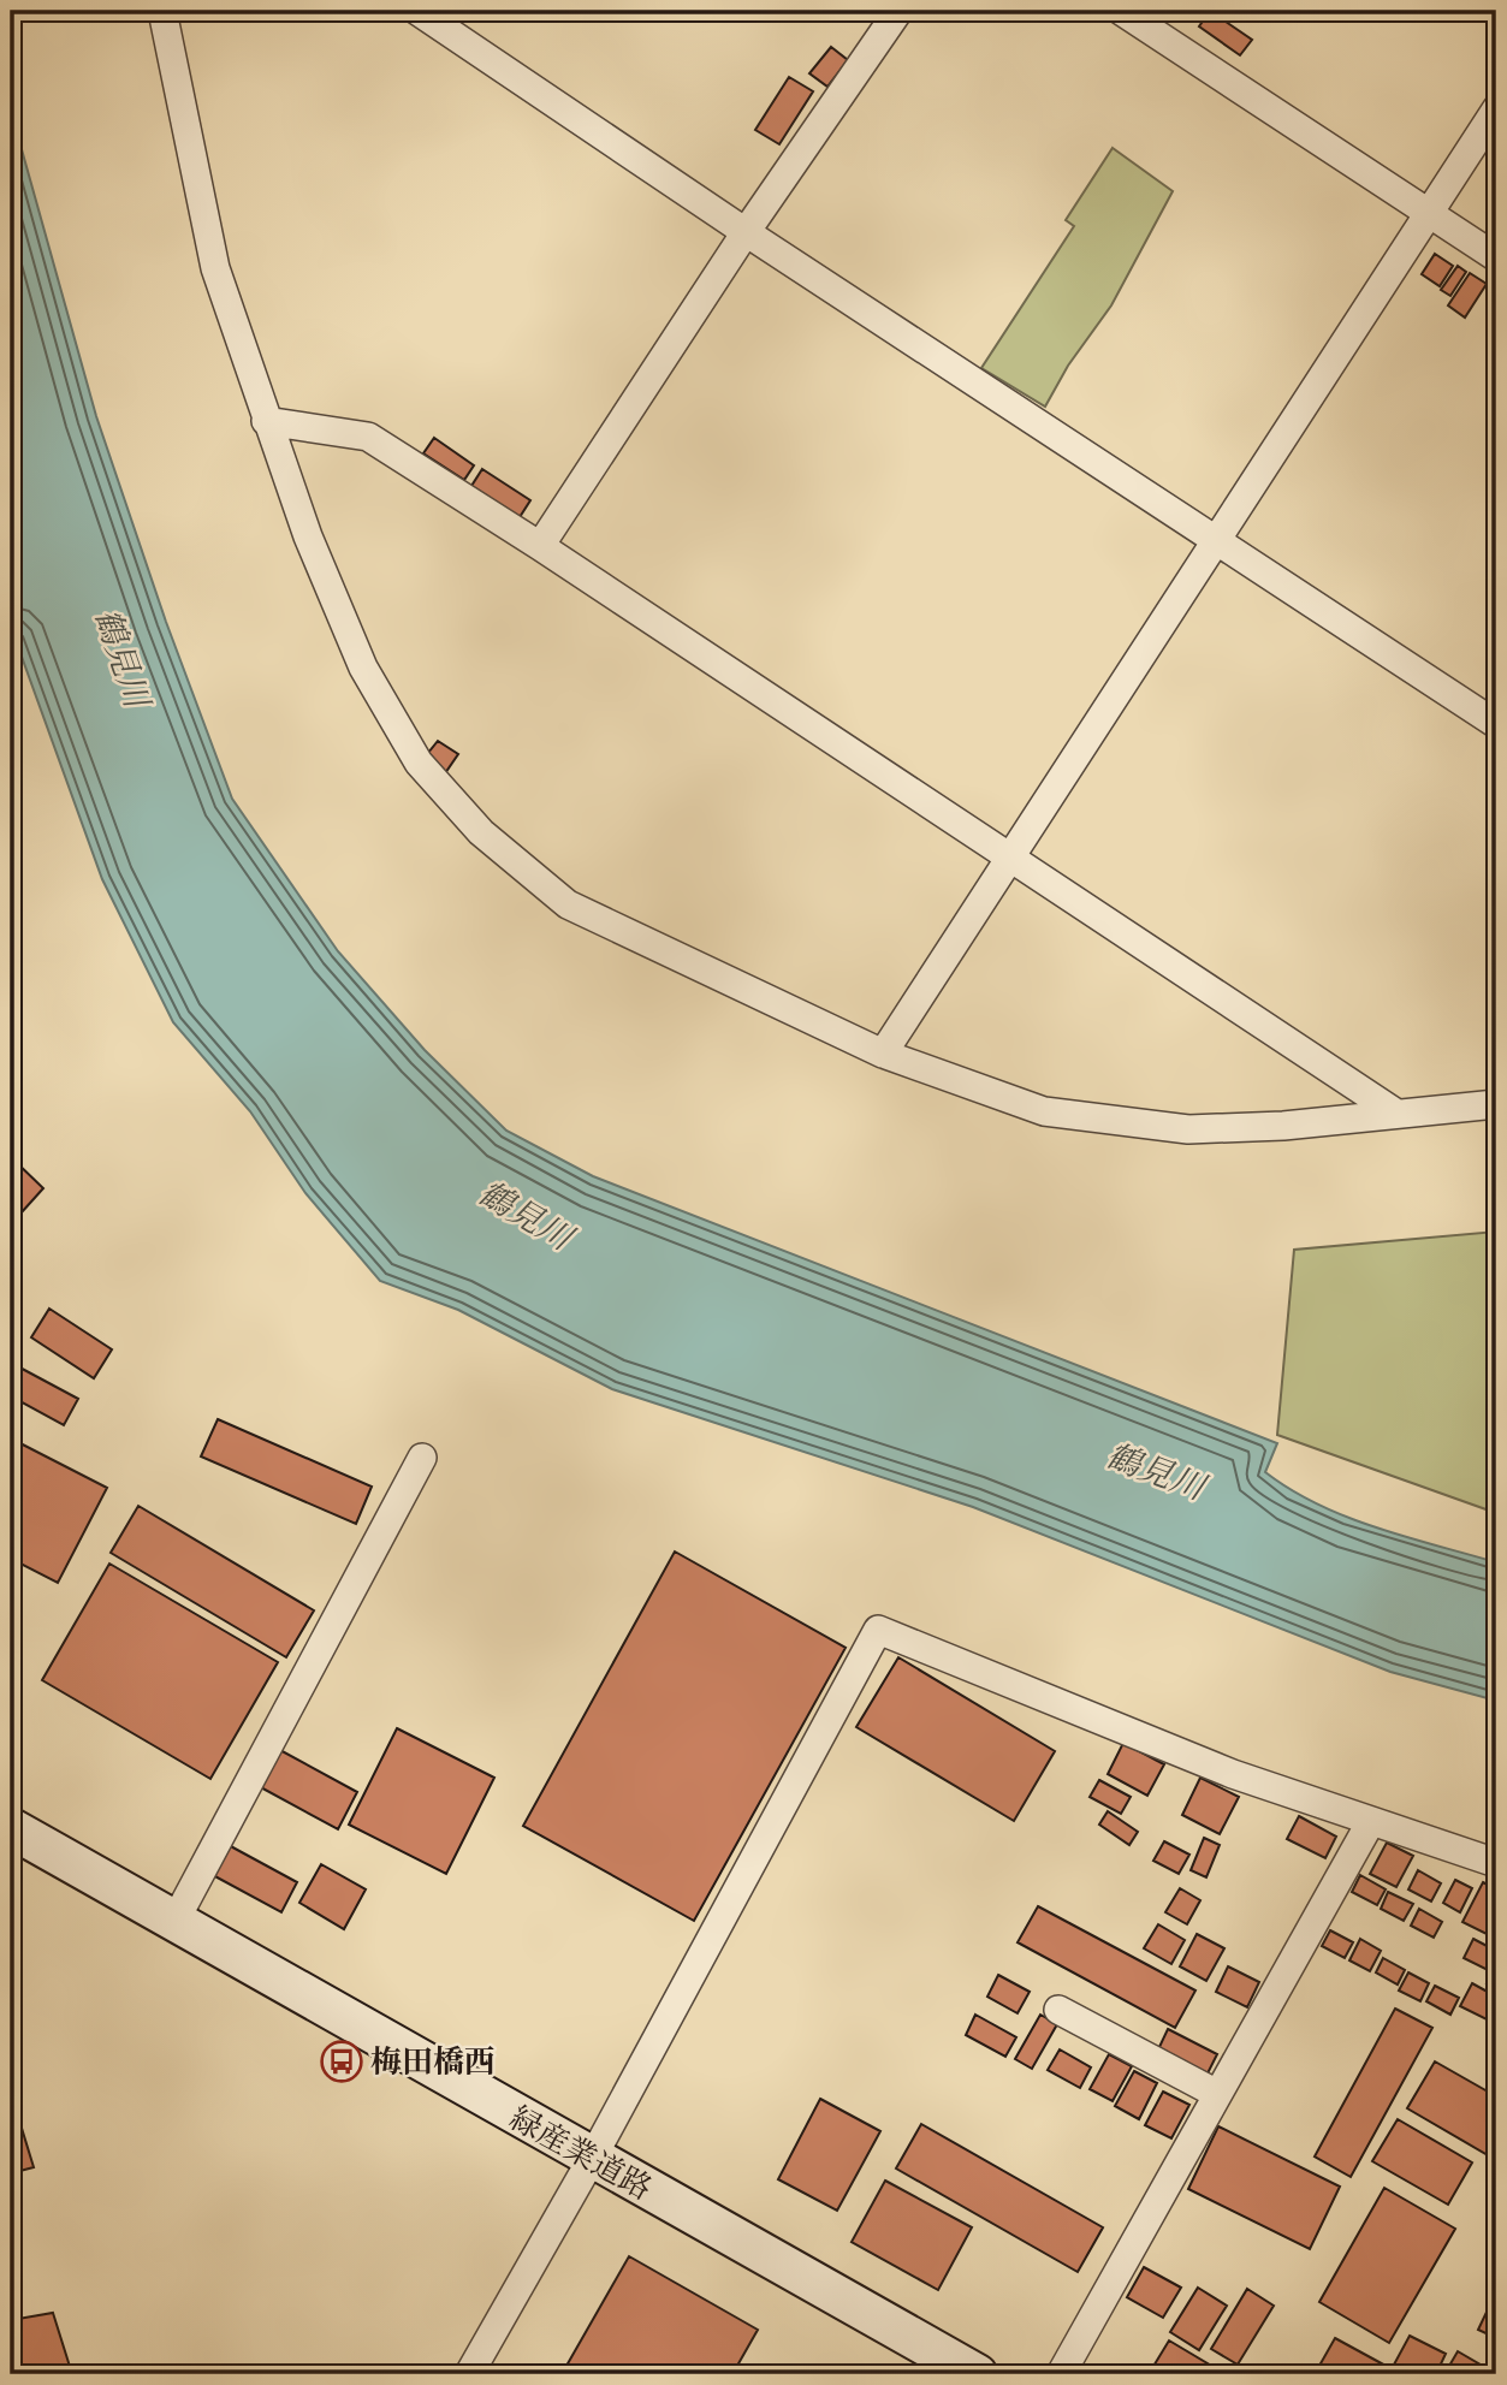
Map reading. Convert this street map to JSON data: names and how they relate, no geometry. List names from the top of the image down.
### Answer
{
  "streets": {
    "street": ["緑産業道路"]
  },
  "water": ["鶴見川"],
  "places": {
    "bus stop": ["梅田橋西"]
  }
}
